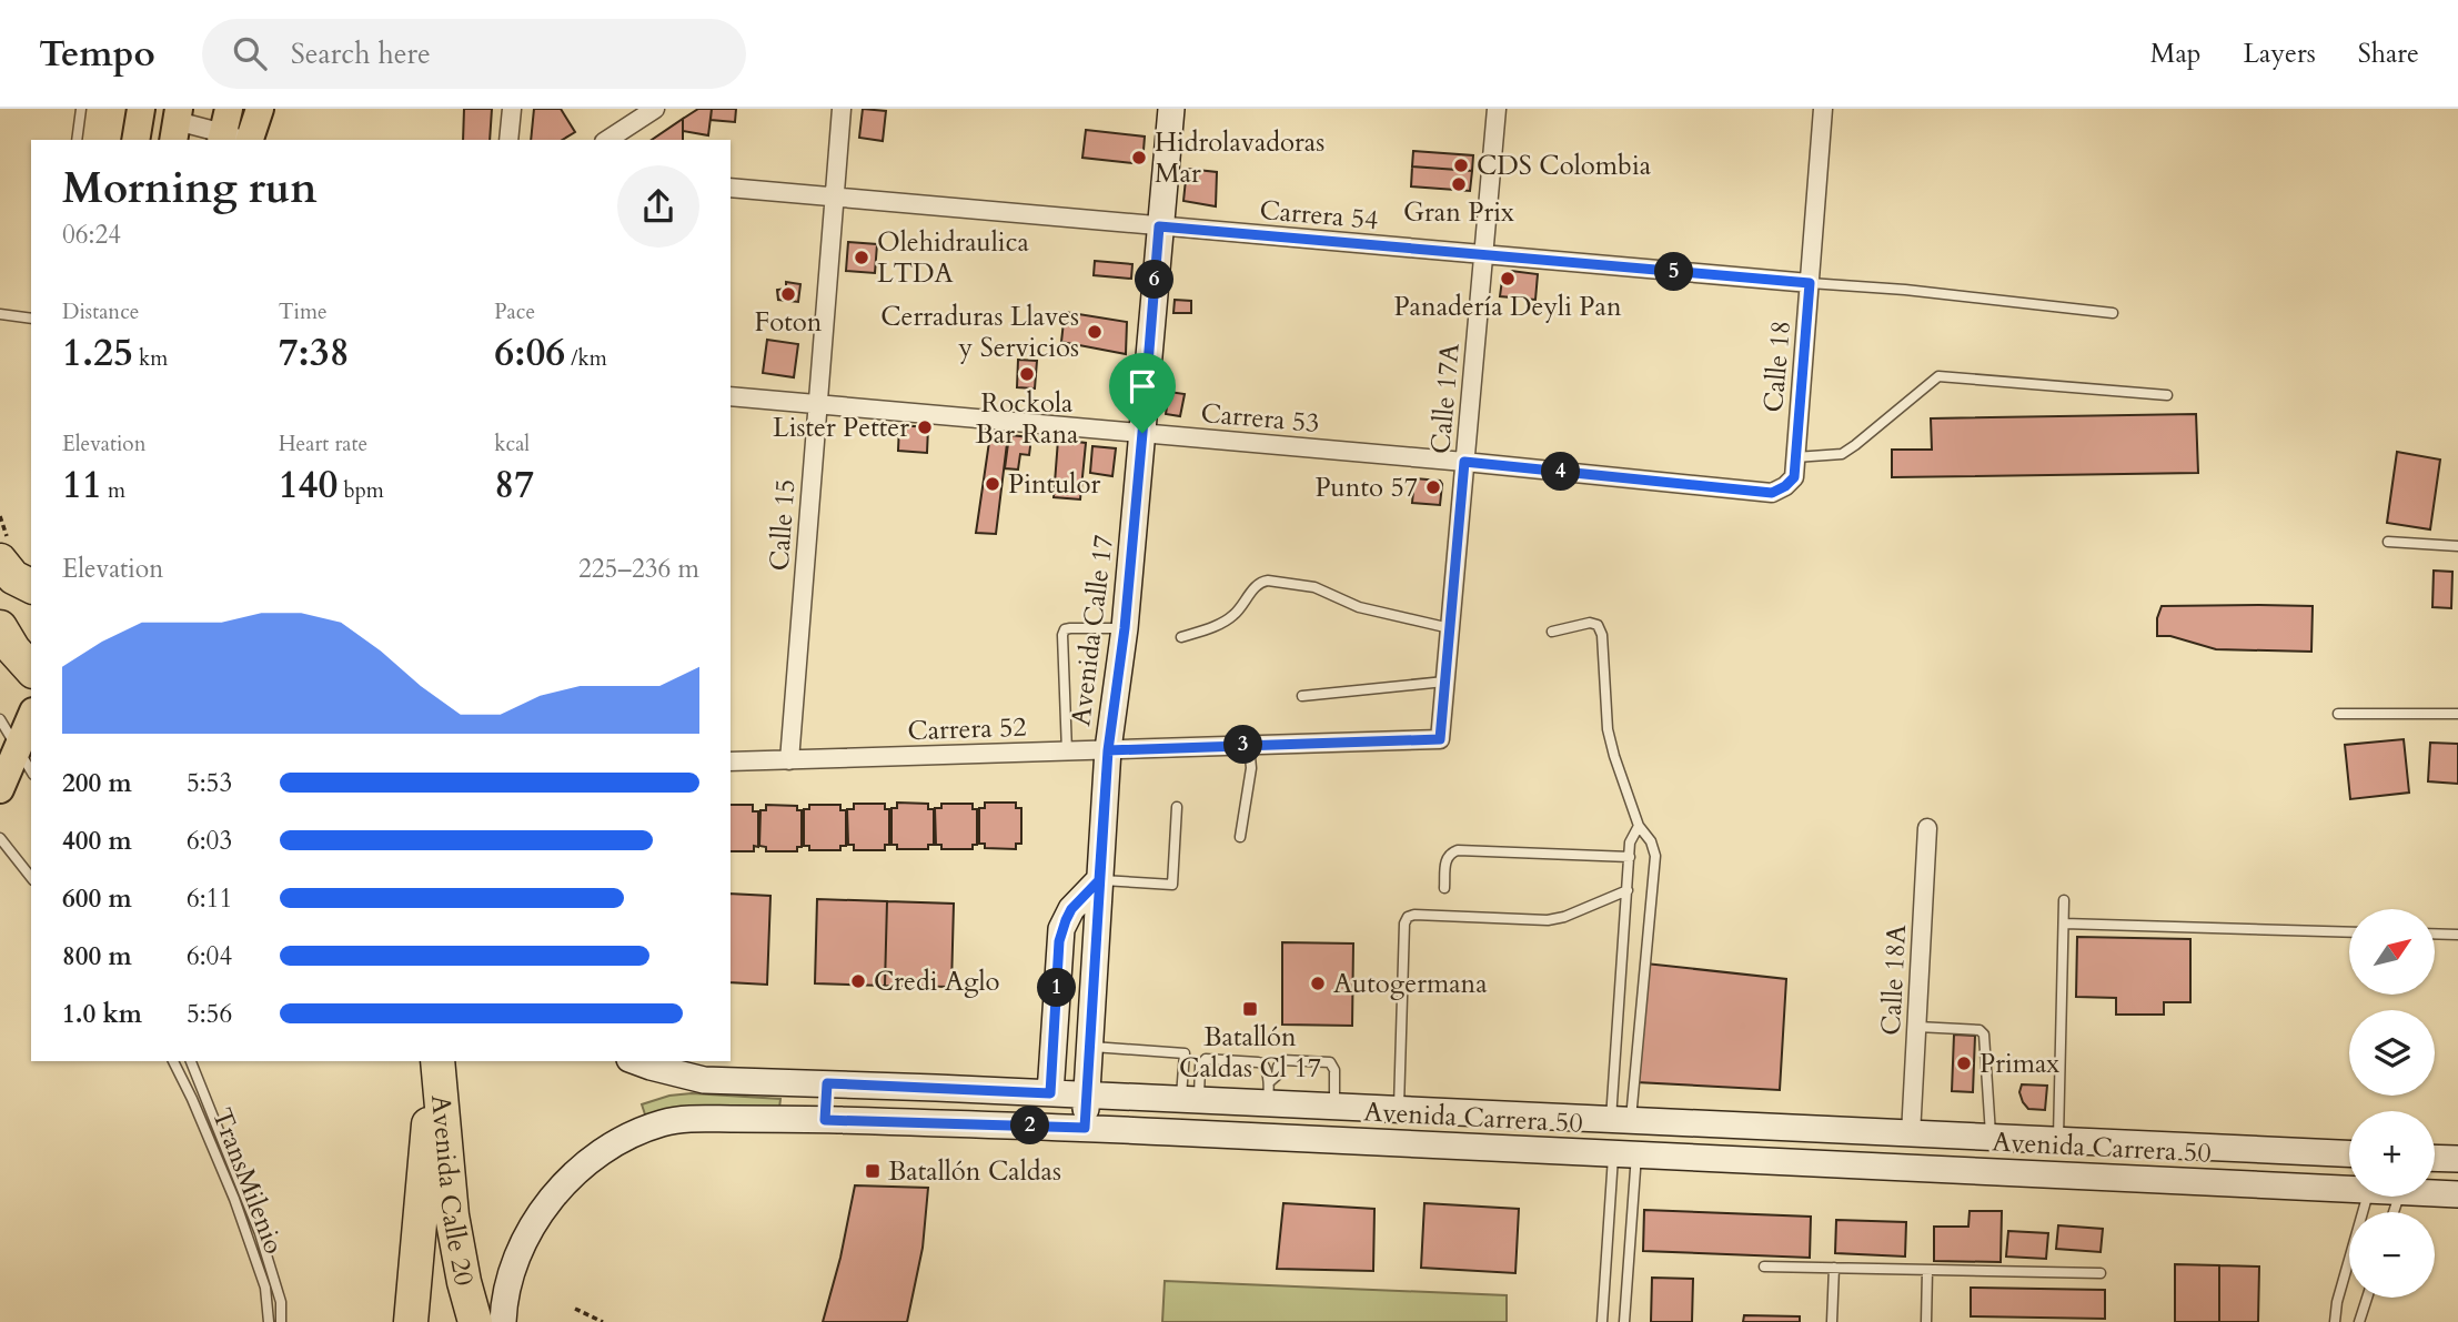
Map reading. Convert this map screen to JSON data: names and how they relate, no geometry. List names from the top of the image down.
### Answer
{
  "streets": {
    "highway": ["Avenida Calle 20"],
    "main road": ["Avenida Calle 17", "Avenida Carrera 50"],
    "street": [
      "Carrera 54",
      "Calle 18",
      "Calle 17A",
      "Carrera 53",
      "Calle 15",
      "Carrera 52",
      "Calle 18A"
    ],
    "lane": ["TransMilenio"]
  },
  "crossings": [
    ["Carrera 54", "Calle 18"],
    ["Carrera 54", "Calle 17A"],
    ["Carrera 54", "Calle 15"],
    ["Carrera 54", "Avenida Calle 17"],
    ["Calle 18", "Carrera 53"],
    ["Calle 17A", "Carrera 53"],
    ["Calle 17A", "Carrera 52"],
    ["Carrera 53", "Calle 15"],
    ["Carrera 53", "Avenida Calle 17"],
    ["Calle 15", "Carrera 52"],
    ["Avenida Calle 17", "Carrera 52"],
    ["Avenida Calle 17", "Avenida Carrera 50"],
    ["Calle 18A", "Avenida Carrera 50"],
    ["Avenida Carrera 50", "Avenida Calle 20"]
  ],
  "places": {
    "other": [
      "Hidrolavadoras Mar",
      "CDS Colombia",
      "Gran Prix",
      "Olehidraulica LTDA",
      "Panadería Deyli Pan",
      "Foton",
      "Cerraduras Llaves y Servicios",
      "Rockola Bar Rana",
      "Lister Petter",
      "Pintulor",
      "Punto 57",
      "Credi Aglo",
      "Autogermana",
      "Primax"
    ],
    "transit": ["Batallón Caldas Cl 17", "Batallón Caldas"]
  },
  "north": "top right",
  "page": {
    "header": "Tempo",
    "search": "Search here",
    "nav": ["Map", "Layers", "Share"],
    "heading": ["Morning run", "06:24"],
    "pins": [
      "5",
      "6",
      "4",
      "3",
      "1",
      "2"
    ],
    "stats": [
      ["Distance", "1.25 km"],
      ["Time", "7:38"],
      ["Pace", "6:06 /km"],
      ["Elevation", "11 m"],
      ["Heart rate", "140 bpm"],
      ["kcal", "87"]
    ],
    "chart": ["Elevation", "225–236 m"],
    "list": [
      {
        "name": "200 m",
        "note": "5:53"
      },
      {
        "name": "400 m",
        "note": "6:03"
      },
      {
        "name": "600 m",
        "note": "6:11"
      },
      {
        "name": "800 m",
        "note": "6:04"
      },
      {
        "name": "1.0 km",
        "note": "5:56"
      }
    ],
    "map_buttons": ["+", "−"]
  }
}
